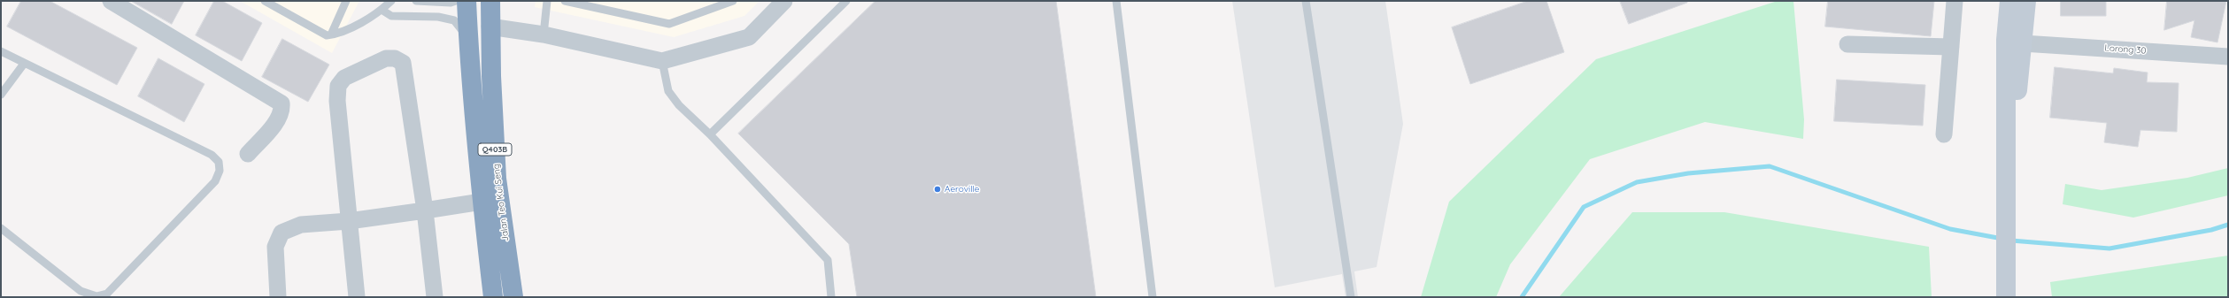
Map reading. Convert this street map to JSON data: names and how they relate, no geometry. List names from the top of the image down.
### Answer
{
  "streets": {
    "highway": ["Q403B", "Jalan Teo Kui Seng"],
    "street": ["Lorong 30"]
  },
  "places": ["Aeroville"]
}
